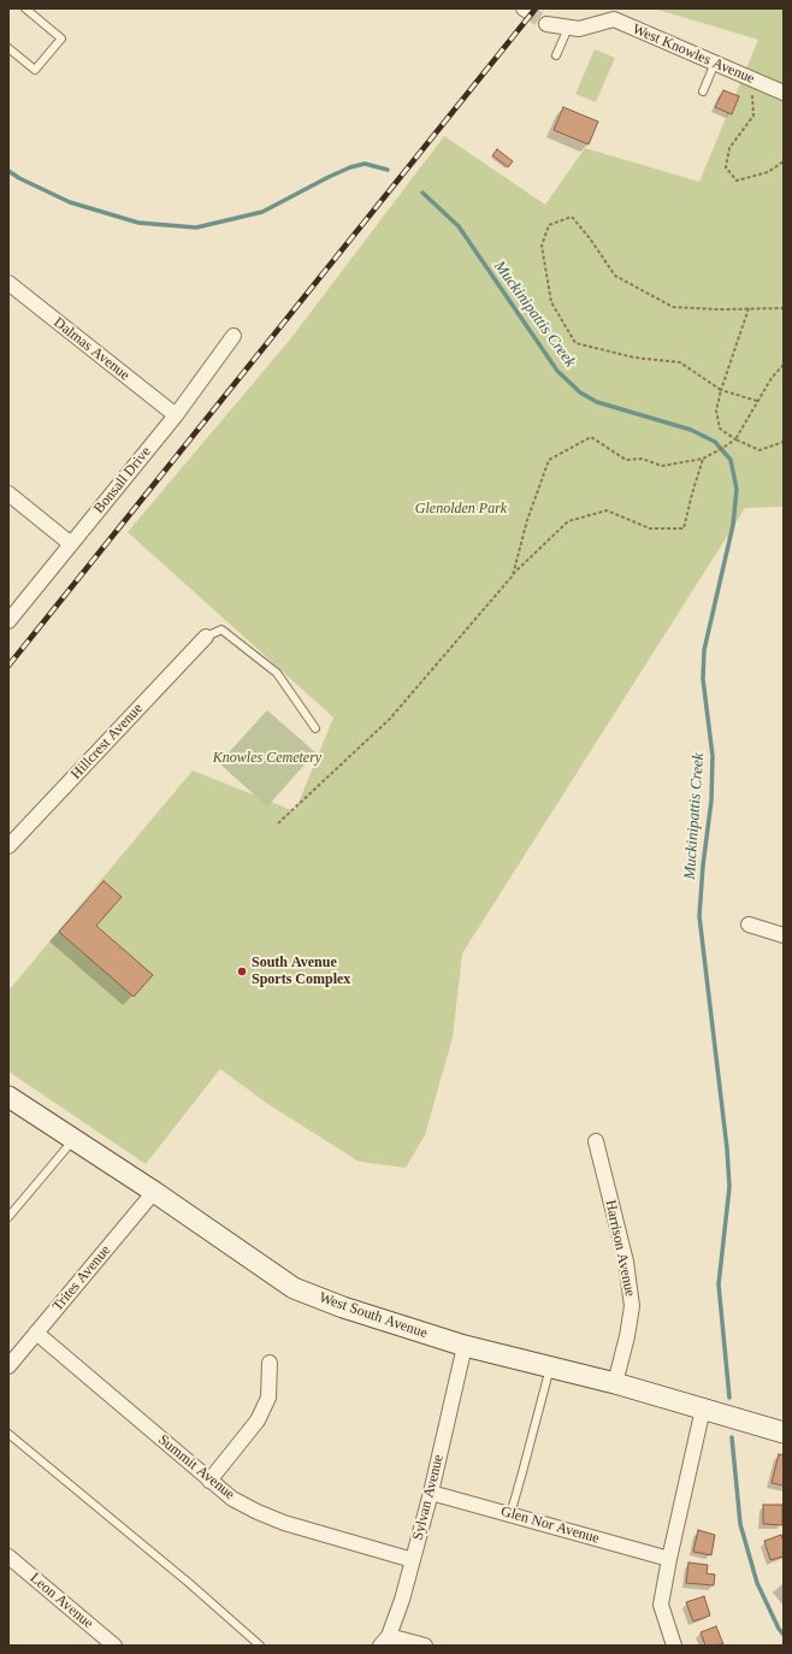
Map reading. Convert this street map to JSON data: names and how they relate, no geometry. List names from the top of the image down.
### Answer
{
  "streets": {
    "street": [
      "West Knowles Avenue",
      "Dalmas Avenue",
      "Bonsall Drive",
      "Hillcrest Avenue",
      "Harrison Avenue",
      "Trites Avenue",
      "West South Avenue",
      "Summit Avenue",
      "Sylvan Avenue",
      "Glen Nor Avenue",
      "Leon Avenue"
    ]
  },
  "crossings": [
    ["Dalmas Avenue", "Bonsall Drive"],
    ["Harrison Avenue", "West South Avenue"],
    ["Trites Avenue", "West South Avenue"],
    ["Trites Avenue", "Summit Avenue"],
    ["West South Avenue", "Sylvan Avenue"],
    ["Summit Avenue", "Sylvan Avenue"],
    ["Sylvan Avenue", "Glen Nor Avenue"]
  ],
  "water": ["Muckinipattis Creek"],
  "parks": ["Glenolden Park", "Knowles Cemetery"],
  "places": ["South Avenue Sports Complex"]
}
